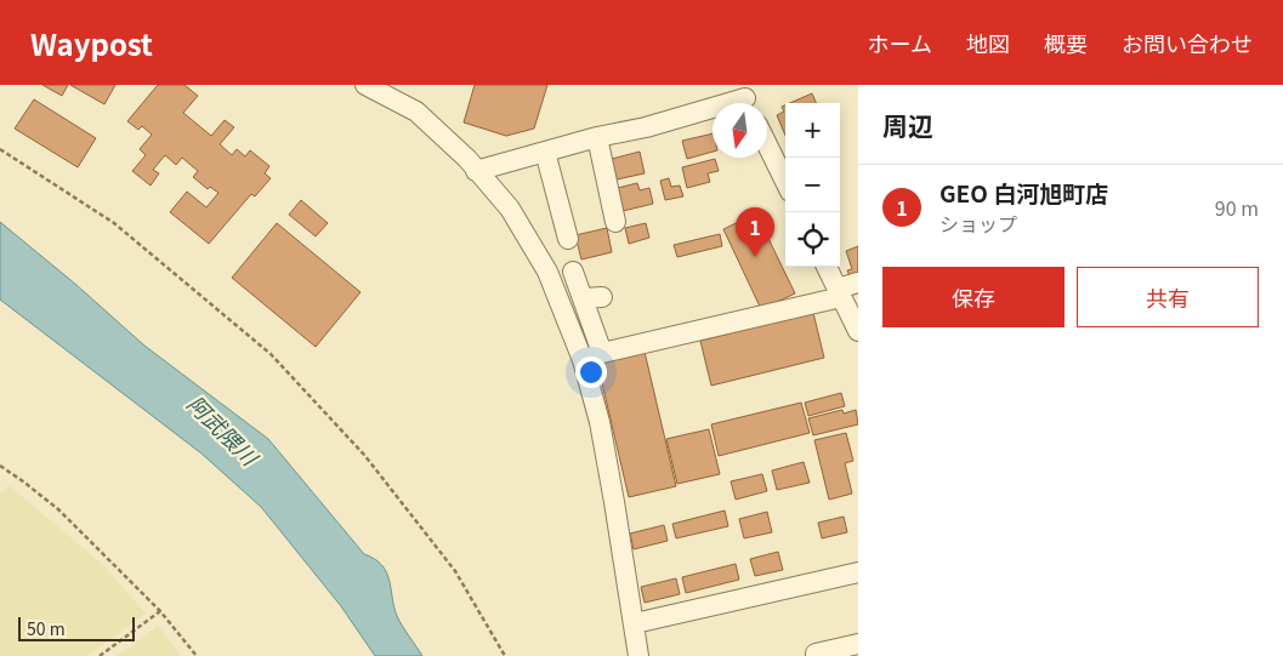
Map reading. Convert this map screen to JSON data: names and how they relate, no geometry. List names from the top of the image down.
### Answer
{
  "water": ["阿武隈川"],
  "scale_bar": "50 m",
  "north": "bottom",
  "page": {
    "header": "Waypost",
    "nav": [
      "ホーム",
      "地図",
      "概要",
      "お問い合わせ"
    ],
    "heading": "周辺",
    "map_buttons": ["+", "−"],
    "list": [
      {
        "mark": "1",
        "name": "GEO 白河旭町店",
        "note": "ショップ",
        "value": "90 m"
      }
    ],
    "pins": "1",
    "buttons": ["保存", "共有"],
    "scale": "50 m"
  }
}
